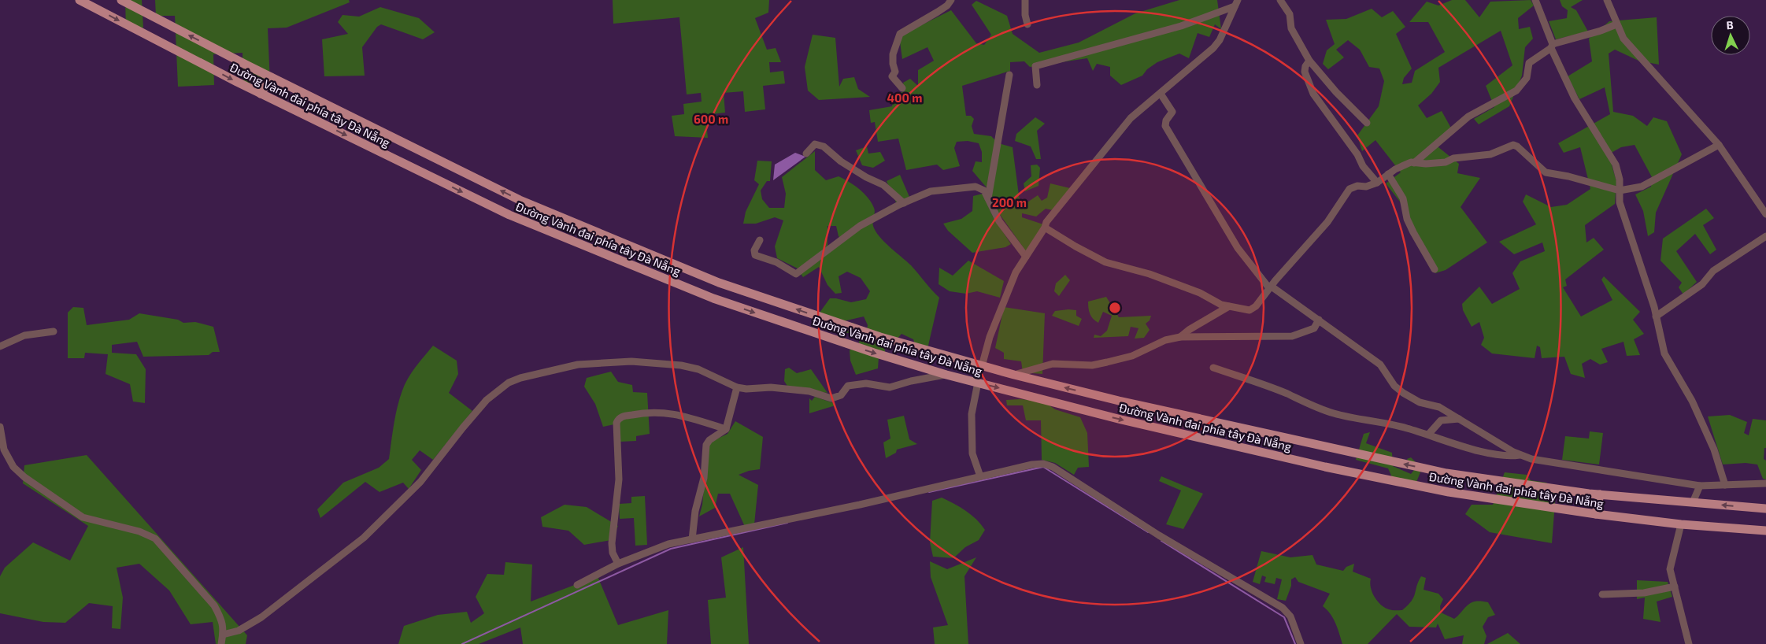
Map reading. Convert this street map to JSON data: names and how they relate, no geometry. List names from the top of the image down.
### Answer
{
  "streets": {
    "main road": ["Đường Vành đai phía tây Đà Nẵng"]
  },
  "north": "top",
  "rings": ["400 m", "600 m", "200 m"]
}
